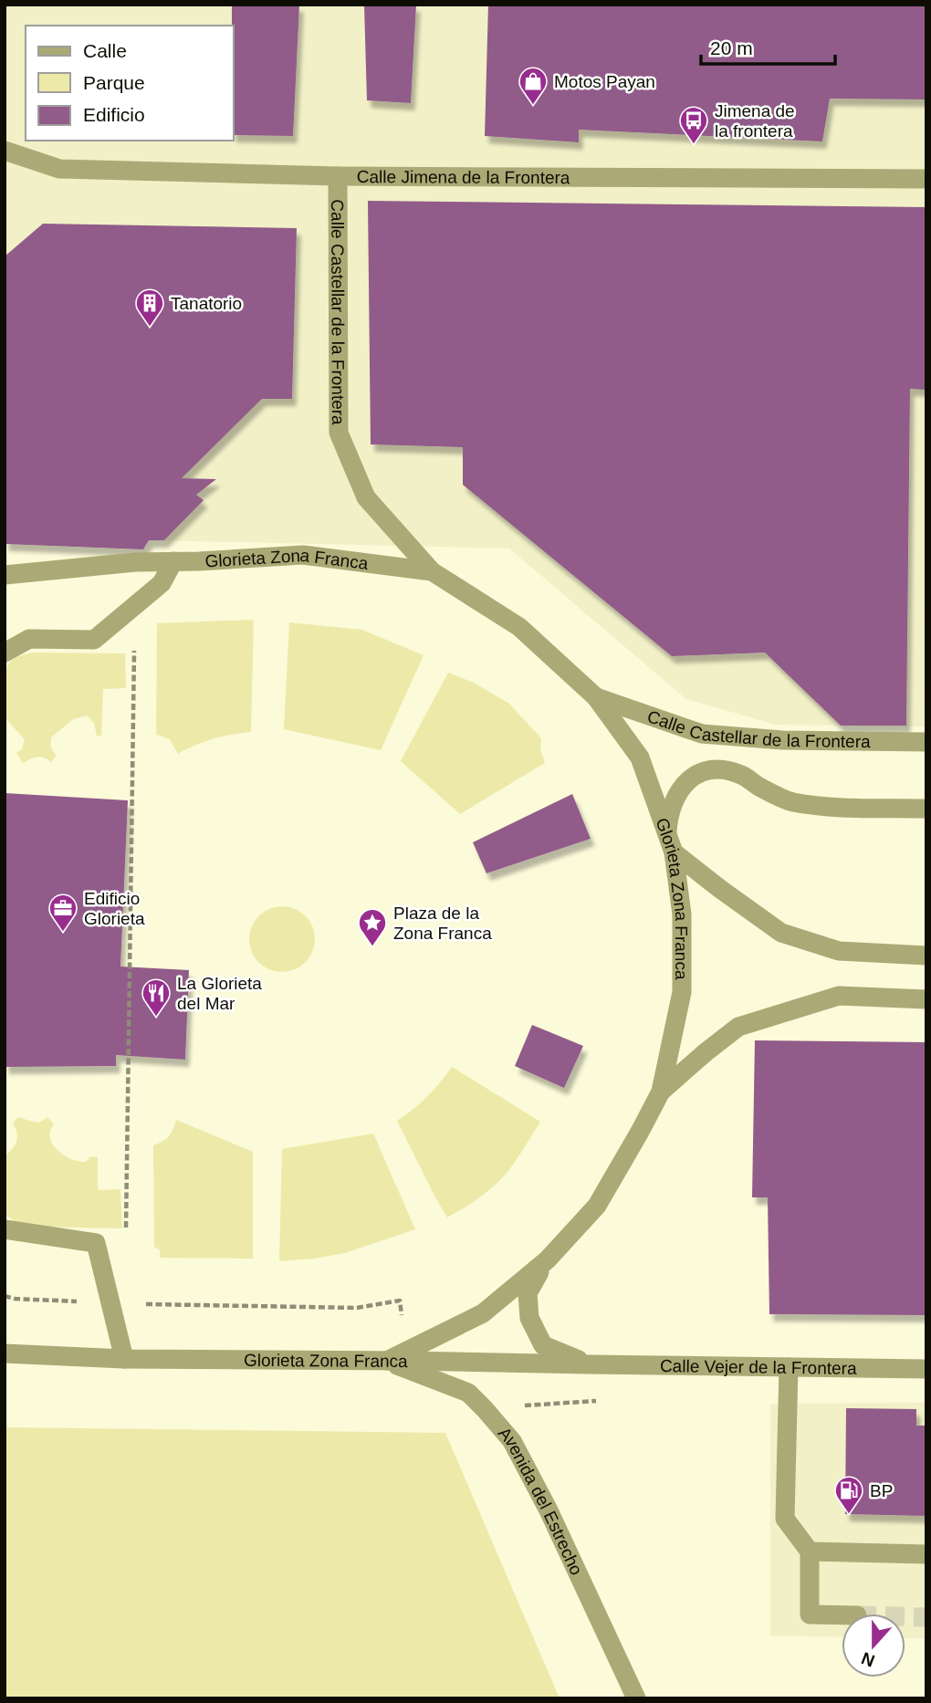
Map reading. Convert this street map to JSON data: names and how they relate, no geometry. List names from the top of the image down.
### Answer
{
  "streets": {
    "street": [
      "Calle Jimena de la Frontera",
      "Calle Castellar de la Frontera",
      "Glorieta Zona Franca",
      "Calle Vejer de la Frontera",
      "Avenida del Estrecho"
    ]
  },
  "crossings": [
    ["Calle Jimena de la Frontera", "Calle Castellar de la Frontera"],
    ["Calle Castellar de la Frontera", "Glorieta Zona Franca"],
    ["Glorieta Zona Franca", "Calle Vejer de la Frontera"],
    ["Glorieta Zona Franca", "Avenida del Estrecho"],
    ["Calle Vejer de la Frontera", "Avenida del Estrecho"]
  ],
  "places": {
    "shop": ["Motos Payan"],
    "bus stop": ["Jimena de la frontera"],
    "building": ["Tanatorio"],
    "office": ["Edificio Glorieta"],
    "place": ["Plaza de la Zona Franca"],
    "restaurant": ["La Glorieta del Mar"],
    "fuel station": ["BP"]
  },
  "legend": ["Calle", "Parque", "Edificio"],
  "scale_bar": "20 m",
  "north": "bottom"
}
